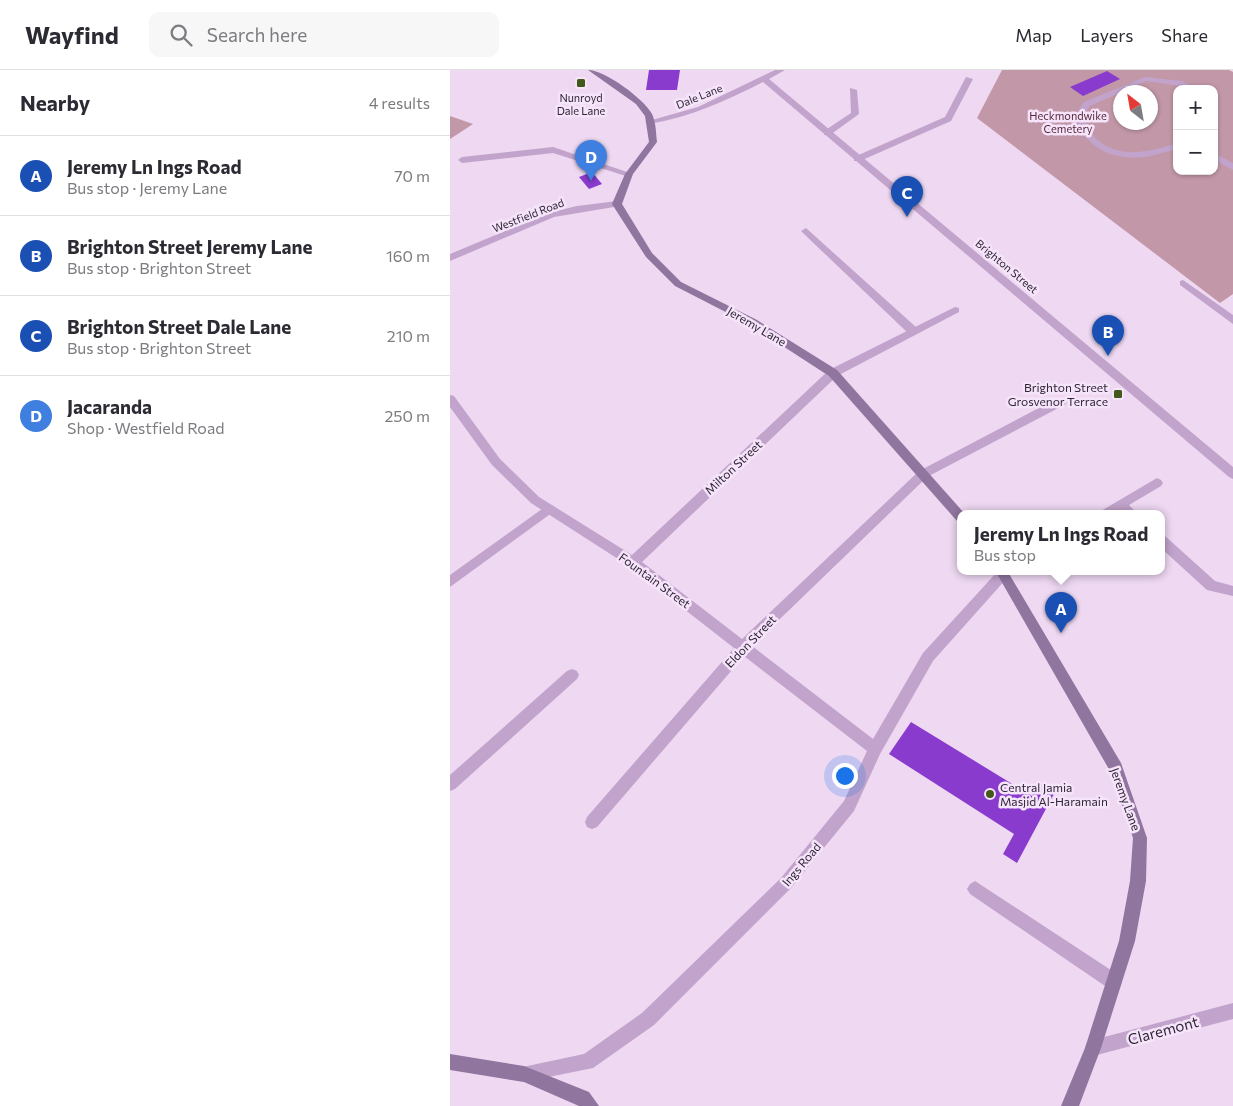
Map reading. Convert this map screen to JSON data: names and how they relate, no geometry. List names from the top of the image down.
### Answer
{
  "streets": {
    "street": [
      "Dale Lane",
      "Westfield Road",
      "Brighton Street",
      "Jeremy Lane",
      "Milton Street",
      "Fountain Street",
      "Eldon Street",
      "Ings Road",
      "Claremont"
    ]
  },
  "crossings": [
    ["Dale Lane", "Brighton Street"],
    ["Westfield Road", "Jeremy Lane"],
    ["Jeremy Lane", "Milton Street"],
    ["Jeremy Lane", "Eldon Street"],
    ["Jeremy Lane", "Claremont"],
    ["Milton Street", "Fountain Street"],
    ["Fountain Street", "Eldon Street"],
    ["Fountain Street", "Ings Road"]
  ],
  "parks": ["Heckmondwike Cemetery"],
  "places": {
    "transit": ["Nunroyd Dale Lane", "Brighton Street Grosvenor Terrace"],
    "other": ["Central Jamia Masjid Al-Haramain"]
  },
  "north": "top left",
  "page": {
    "header": "Wayfind",
    "search": "Search here",
    "nav": ["Map", "Layers", "Share"],
    "heading": ["Nearby", "4 results"],
    "map_buttons": ["+", "−"],
    "list": [
      {
        "mark": "A",
        "name": "Jeremy Ln Ings Road",
        "note": "Bus stop · Jeremy Lane",
        "value": "70 m"
      },
      {
        "mark": "B",
        "name": "Brighton Street Jeremy Lane",
        "note": "Bus stop · Brighton Street",
        "value": "160 m"
      },
      {
        "mark": "C",
        "name": "Brighton Street Dale Lane",
        "note": "Bus stop · Brighton Street",
        "value": "210 m"
      },
      {
        "mark": "D",
        "name": "Jacaranda",
        "note": "Shop · Westfield Road",
        "value": "250 m"
      }
    ],
    "pins": [
      "D",
      "C",
      "B",
      "A"
    ],
    "popup": ["Jeremy Ln Ings Road", "Bus stop"]
  }
}
